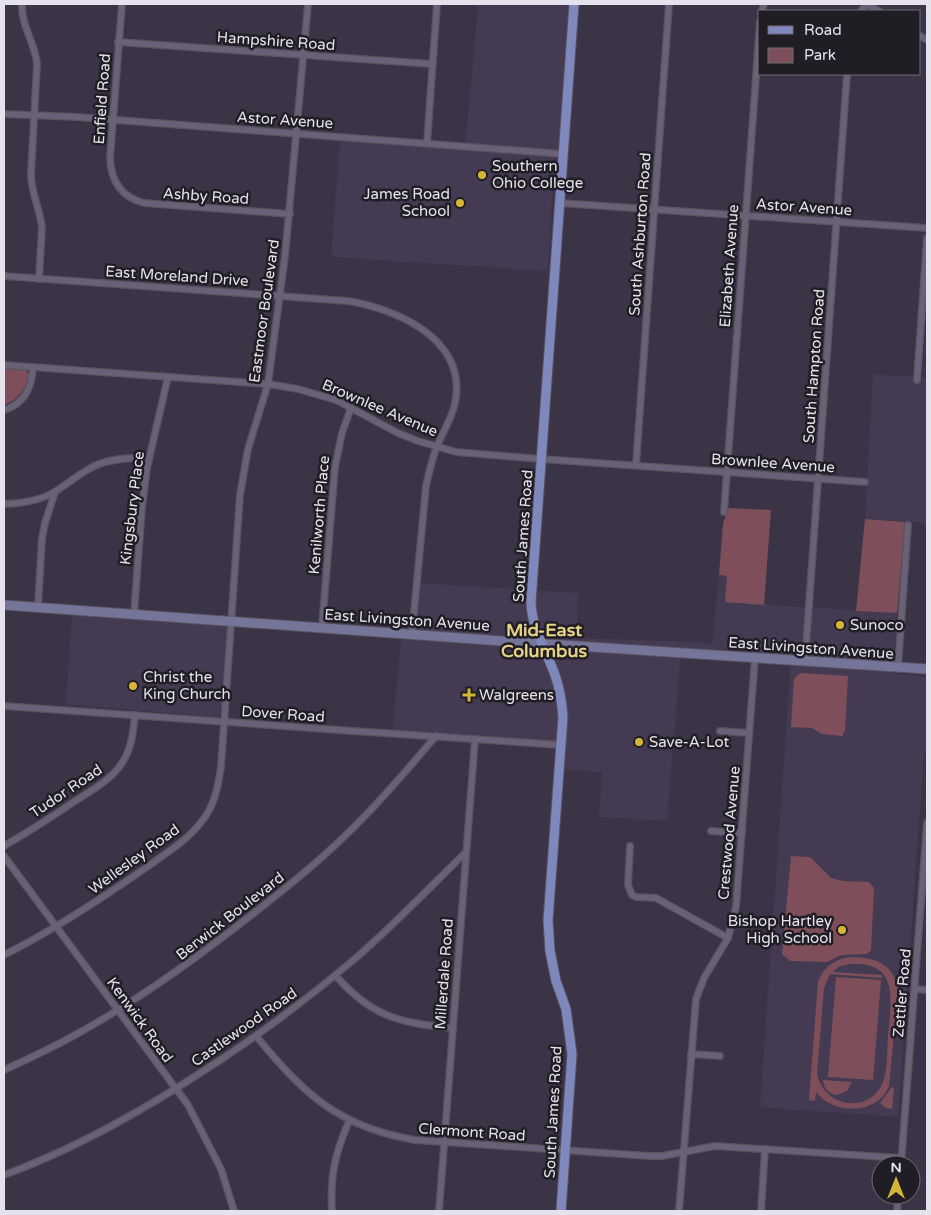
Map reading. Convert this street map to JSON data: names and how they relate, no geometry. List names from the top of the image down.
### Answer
{
  "streets": {
    "main road": ["South James Road", "East Livingston Avenue"],
    "street": [
      "Hampshire Road",
      "Enfield Road",
      "Astor Avenue",
      "Ashby Road",
      "South Ashburton Road",
      "Elizabeth Avenue",
      "East Moreland Drive",
      "Eastmoor Boulevard",
      "South Hampton Road",
      "Brownlee Avenue",
      "Kingsbury Place",
      "Kenilworth Place",
      "Dover Road",
      "Tudor Road",
      "Crestwood Avenue",
      "Wellesley Road",
      "Berwick Boulevard",
      "Millerdale Road",
      "Zettler Road",
      "Kenwick Road",
      "Castlewood Road",
      "Clermont Road"
    ]
  },
  "crossings": [
    ["Hampshire Road", "Enfield Road"],
    ["Hampshire Road", "Eastmoor Boulevard"],
    ["Enfield Road", "Astor Avenue"],
    ["Enfield Road", "Ashby Road"],
    ["Astor Avenue", "South Ashburton Road"],
    ["Astor Avenue", "Elizabeth Avenue"],
    ["Astor Avenue", "Eastmoor Boulevard"],
    ["Astor Avenue", "South Hampton Road"],
    ["Astor Avenue", "South James Road"],
    ["Ashby Road", "Eastmoor Boulevard"],
    ["South Ashburton Road", "Brownlee Avenue"],
    ["Elizabeth Avenue", "Brownlee Avenue"],
    ["East Moreland Drive", "Eastmoor Boulevard"],
    ["East Moreland Drive", "Brownlee Avenue"],
    ["East Moreland Drive", "East Livingston Avenue"],
    ["Eastmoor Boulevard", "Brownlee Avenue"],
    ["Eastmoor Boulevard", "East Livingston Avenue"],
    ["Eastmoor Boulevard", "Wellesley Road"],
    ["South Hampton Road", "Brownlee Avenue"],
    ["South Hampton Road", "East Livingston Avenue"],
    ["Brownlee Avenue", "Kingsbury Place"],
    ["Brownlee Avenue", "Kenilworth Place"],
    ["Brownlee Avenue", "South James Road"],
    ["Kingsbury Place", "East Livingston Avenue"],
    ["Kenilworth Place", "East Livingston Avenue"],
    ["South James Road", "East Livingston Avenue"],
    ["South James Road", "Dover Road"],
    ["South James Road", "Clermont Road"],
    ["East Livingston Avenue", "Crestwood Avenue"],
    ["East Livingston Avenue", "Wellesley Road"],
    ["Dover Road", "Tudor Road"],
    ["Dover Road", "Wellesley Road"],
    ["Dover Road", "Berwick Boulevard"],
    ["Dover Road", "Millerdale Road"],
    ["Crestwood Avenue", "Clermont Road"],
    ["Wellesley Road", "Kenwick Road"],
    ["Berwick Boulevard", "Kenwick Road"],
    ["Millerdale Road", "Castlewood Road"],
    ["Millerdale Road", "Clermont Road"],
    ["Kenwick Road", "Castlewood Road"],
    ["Castlewood Road", "Clermont Road"]
  ],
  "districts": ["Mid-East Columbus"],
  "places": {
    "other": [
      "Southern Ohio College",
      "James Road School",
      "Sunoco",
      "Christ the King Church",
      "Save-A-Lot",
      "Bishop Hartley High School"
    ],
    "health": ["Walgreens"]
  },
  "legend": ["Road", "Park"],
  "north": "top"
}
